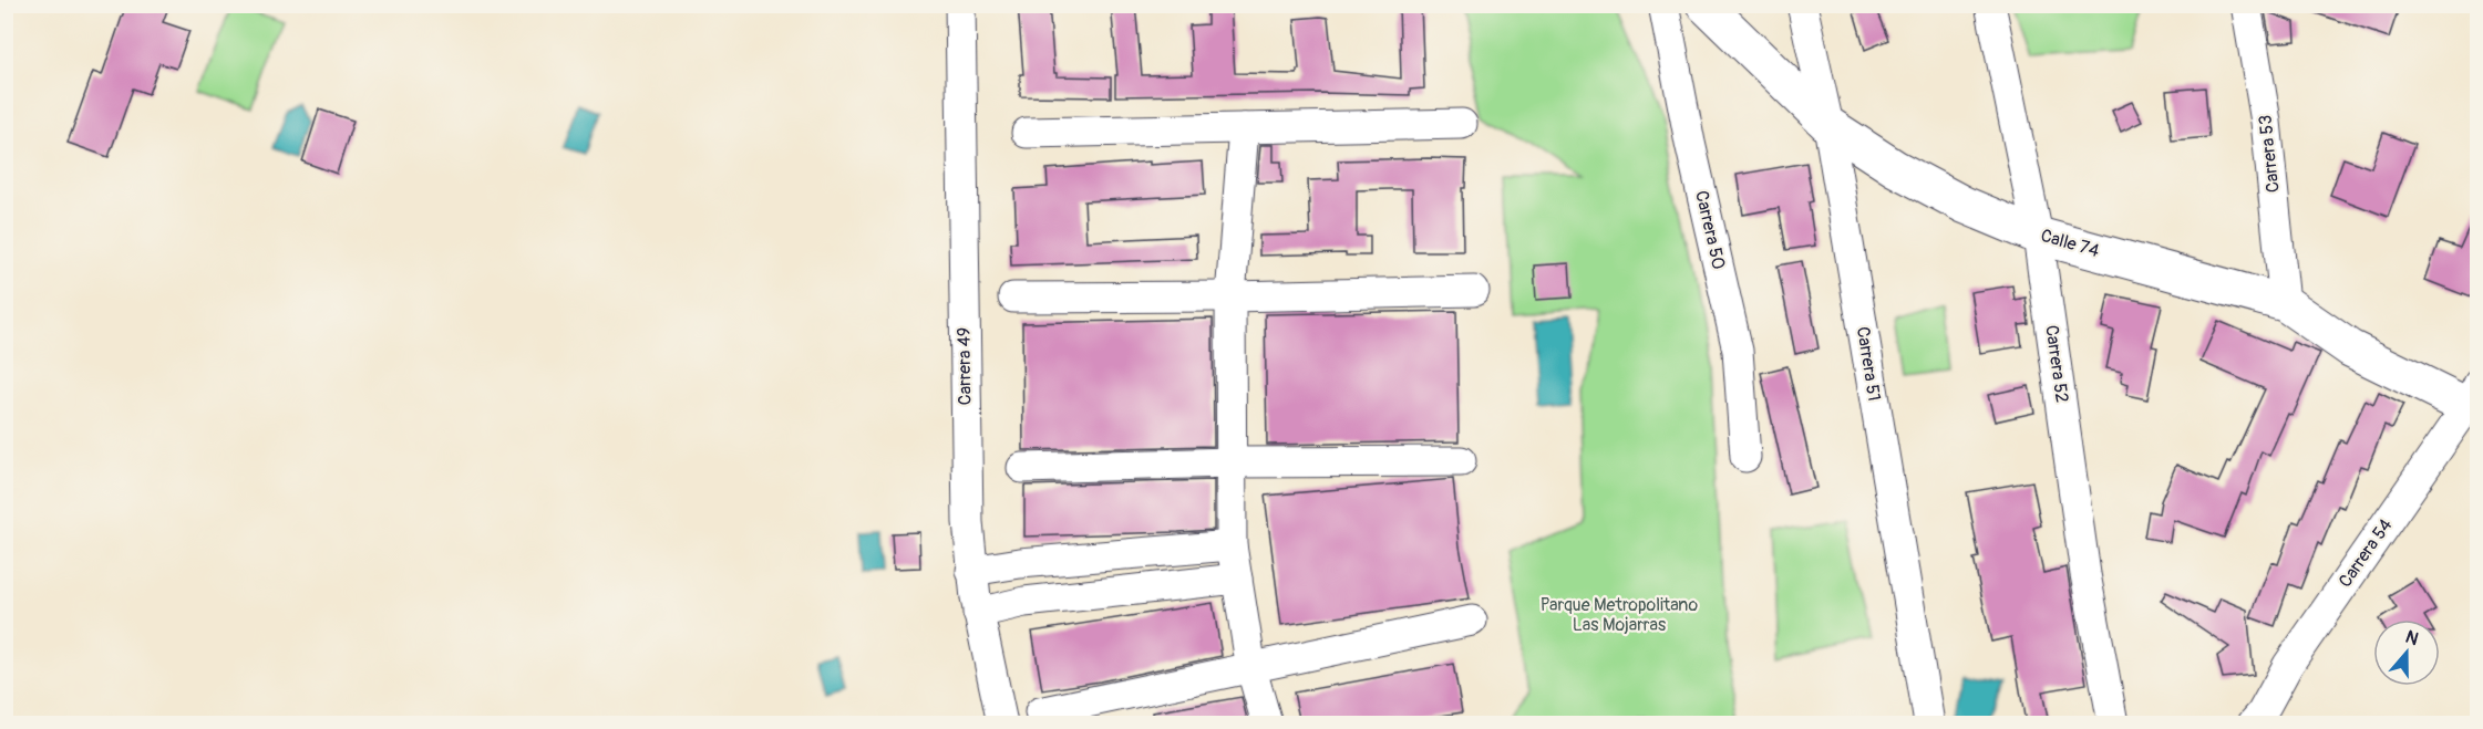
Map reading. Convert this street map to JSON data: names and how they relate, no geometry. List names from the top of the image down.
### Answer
{
  "streets": {
    "street": [
      "Carrera 53",
      "Carrera 50",
      "Calle 74",
      "Carrera 51",
      "Carrera 52",
      "Carrera 49",
      "Carrera 54"
    ]
  },
  "crossings": [
    ["Carrera 53", "Calle 74"],
    ["Calle 74", "Carrera 51"],
    ["Calle 74", "Carrera 52"],
    ["Calle 74", "Carrera 54"]
  ],
  "parks": ["Parque Metropolitano Las Mojarras"],
  "north": "top"
}
